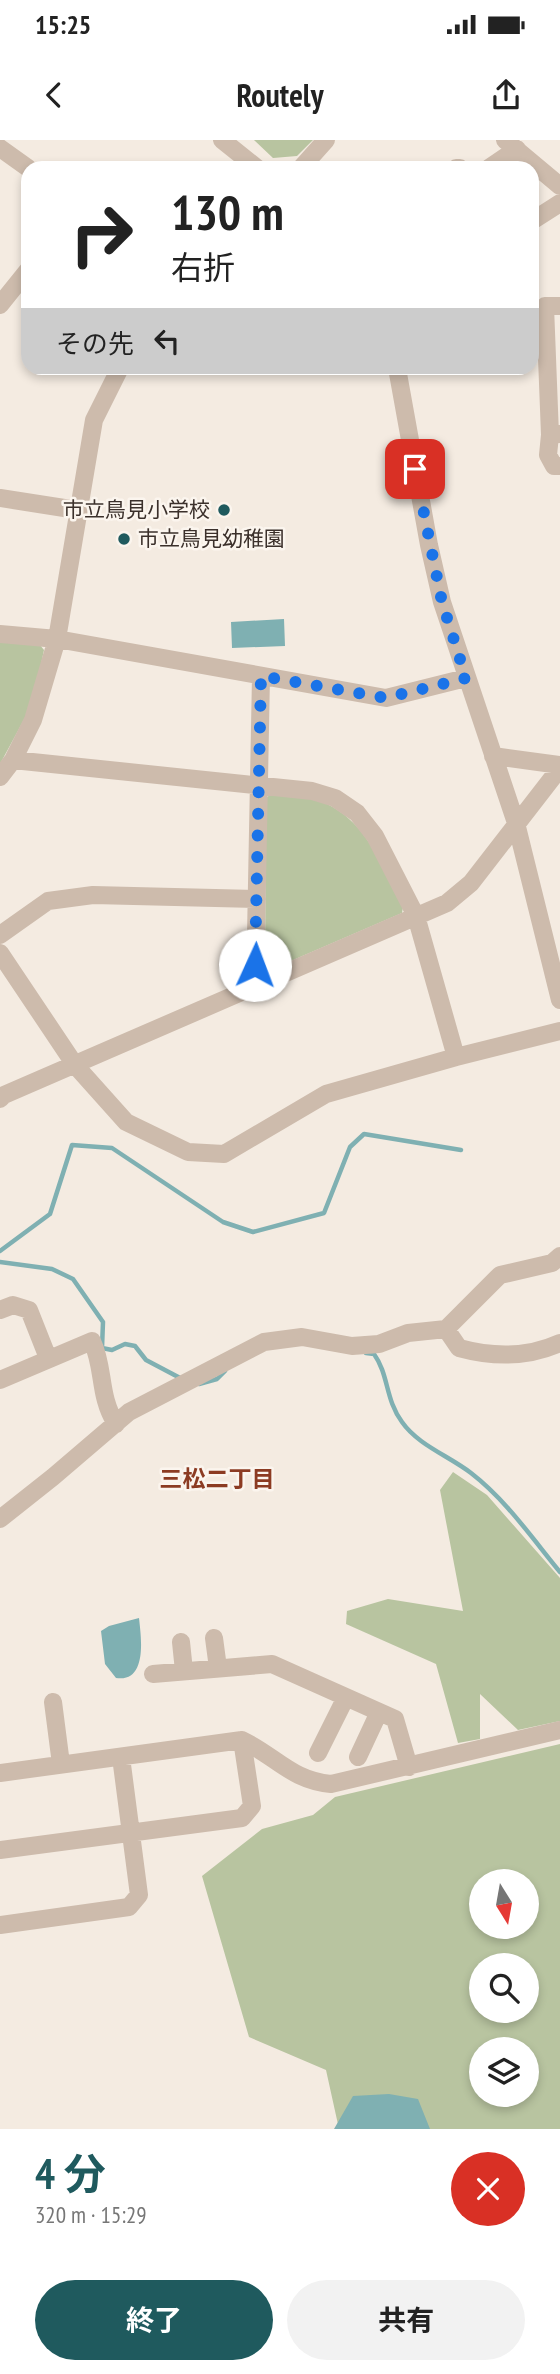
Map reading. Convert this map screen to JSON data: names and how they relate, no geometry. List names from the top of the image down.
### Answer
{
  "districts": ["三松二丁目"],
  "places": ["市立鳥見小学校", "市立鳥見幼稚園"],
  "north": "bottom",
  "page": {
    "status": "15:25",
    "header": "Routely",
    "turn": ["130 m", "右折"],
    "then": "その先",
    "heading": ["4 分", "320 m · 15:29"],
    "buttons": ["終了", "共有"]
  }
}
